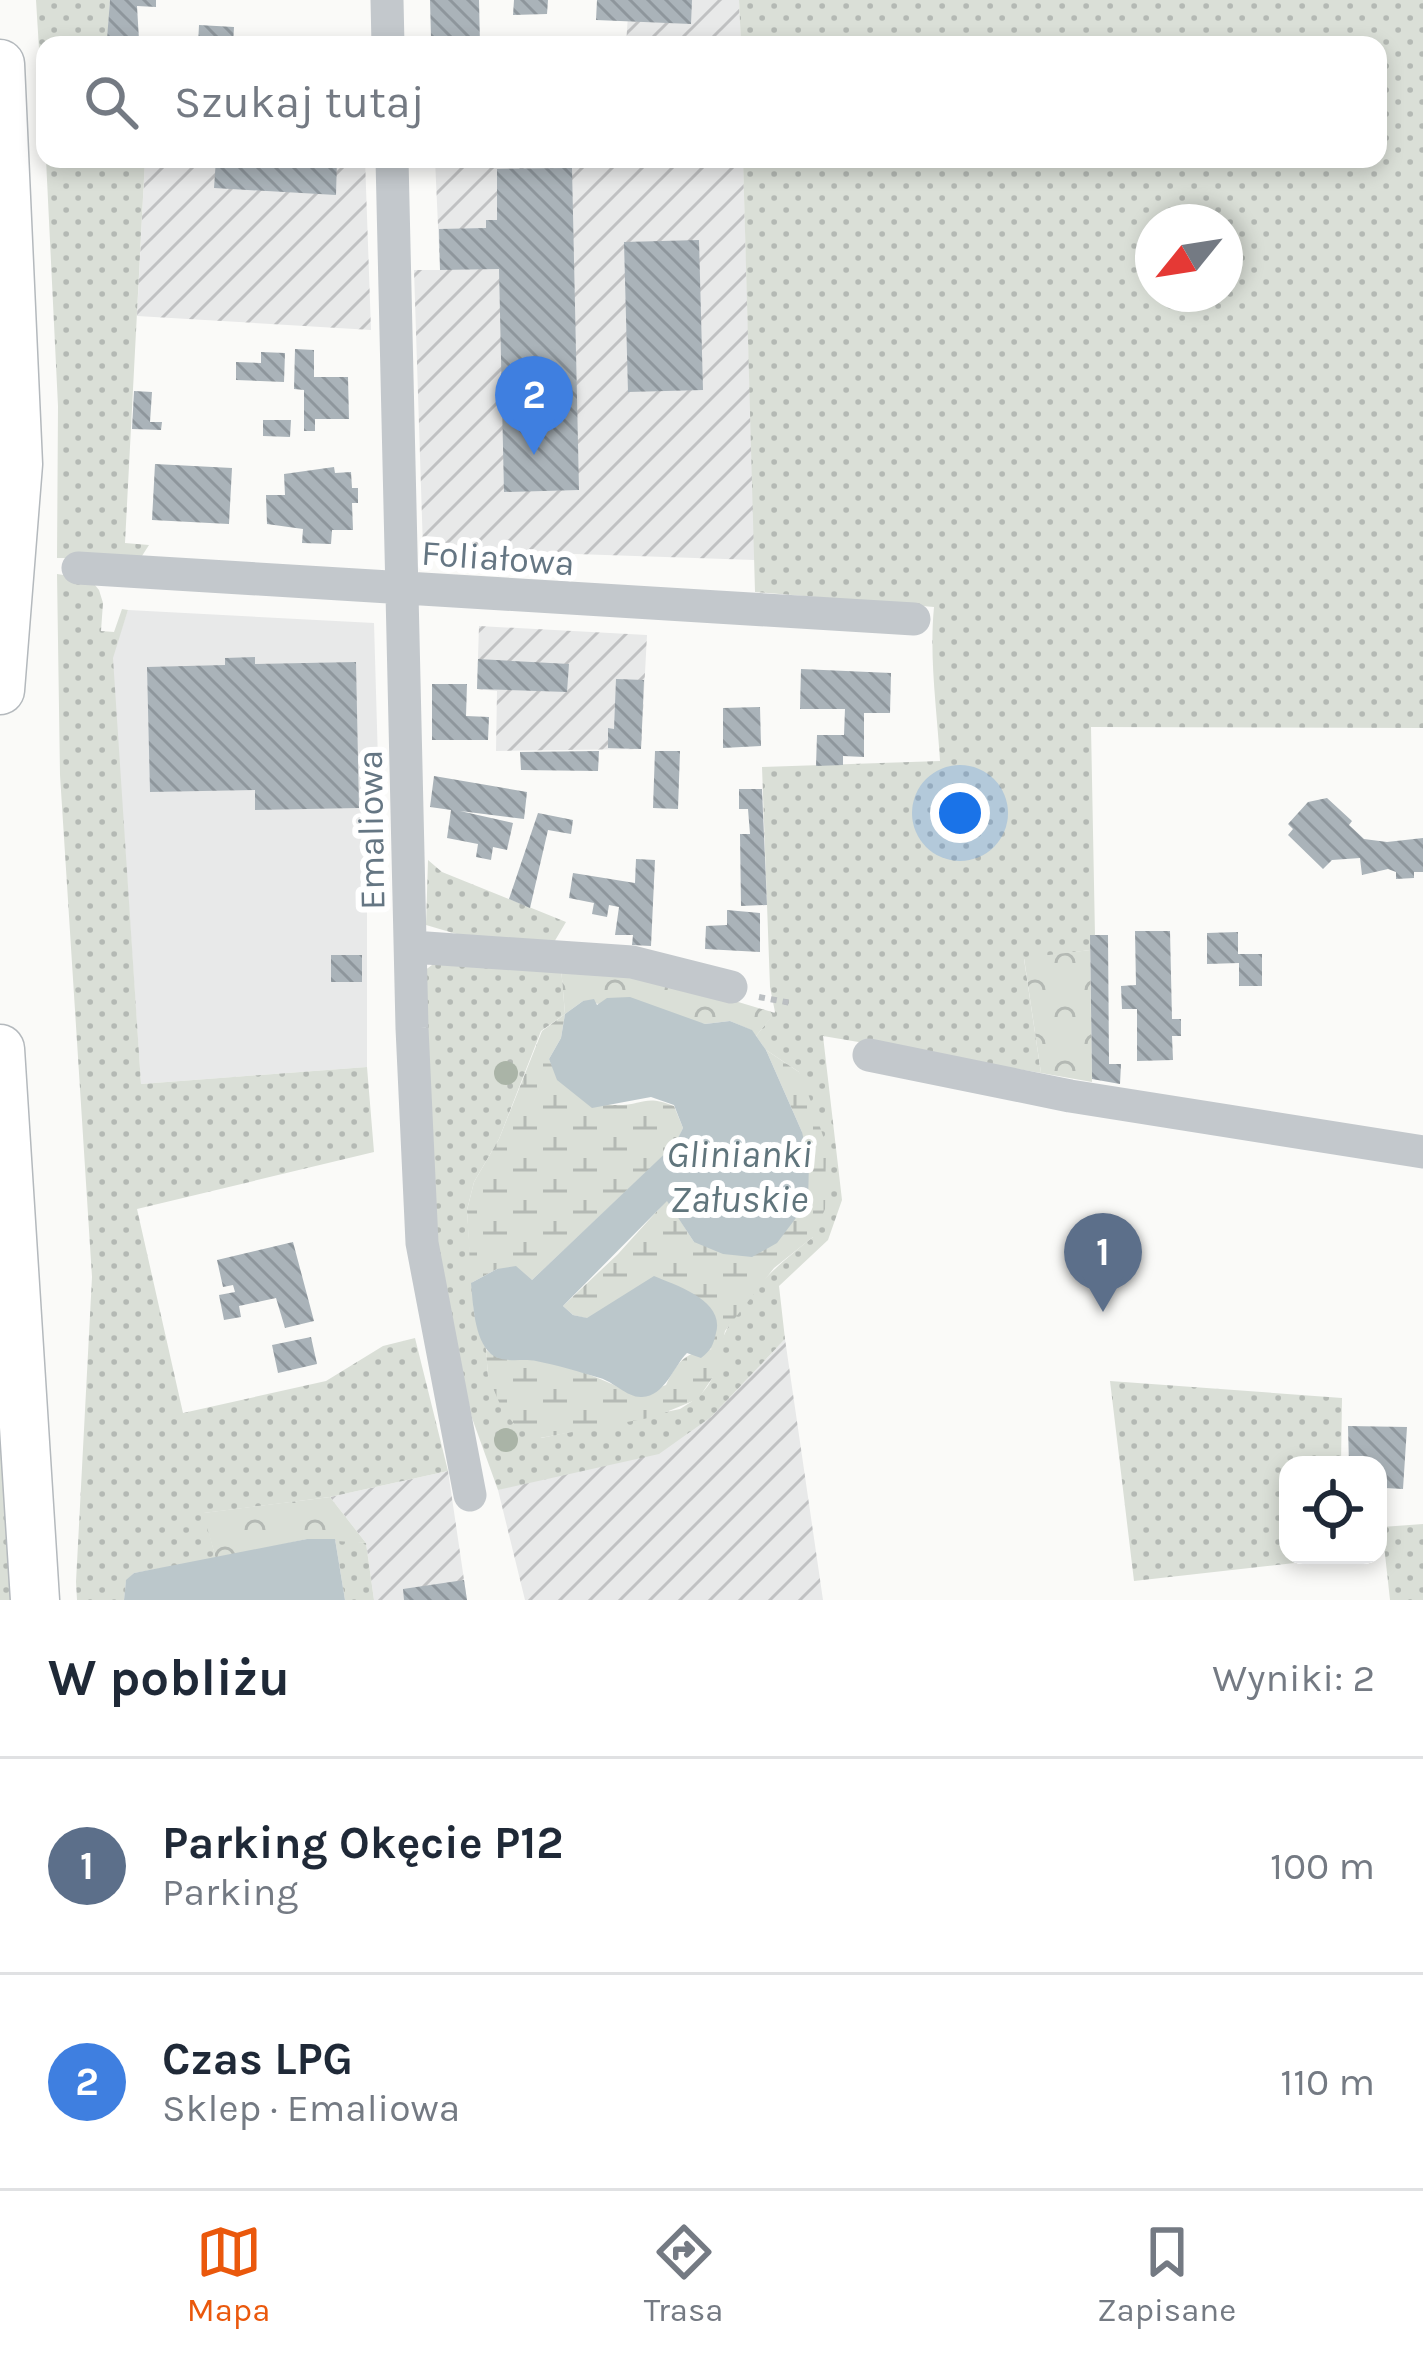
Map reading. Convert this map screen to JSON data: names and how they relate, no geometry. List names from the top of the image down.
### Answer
{
  "streets": {
    "street": ["Foliałowa", "Emaliowa"]
  },
  "crossings": [
    ["Foliałowa", "Emaliowa"]
  ],
  "water": ["Glinianki Załuskie"],
  "north": "bottom left",
  "page": {
    "search": "Szukaj tutaj",
    "pins": ["2", "1"],
    "heading": ["W pobliżu", "Wyniki: 2"],
    "list": [
      {
        "mark": "1",
        "name": "Parking Okęcie P12",
        "note": "Parking",
        "value": "100 m"
      },
      {
        "mark": "2",
        "name": "Czas LPG",
        "note": "Sklep · Emaliowa",
        "value": "110 m"
      }
    ],
    "nav": ["Mapa", "Trasa", "Zapisane"]
  }
}
